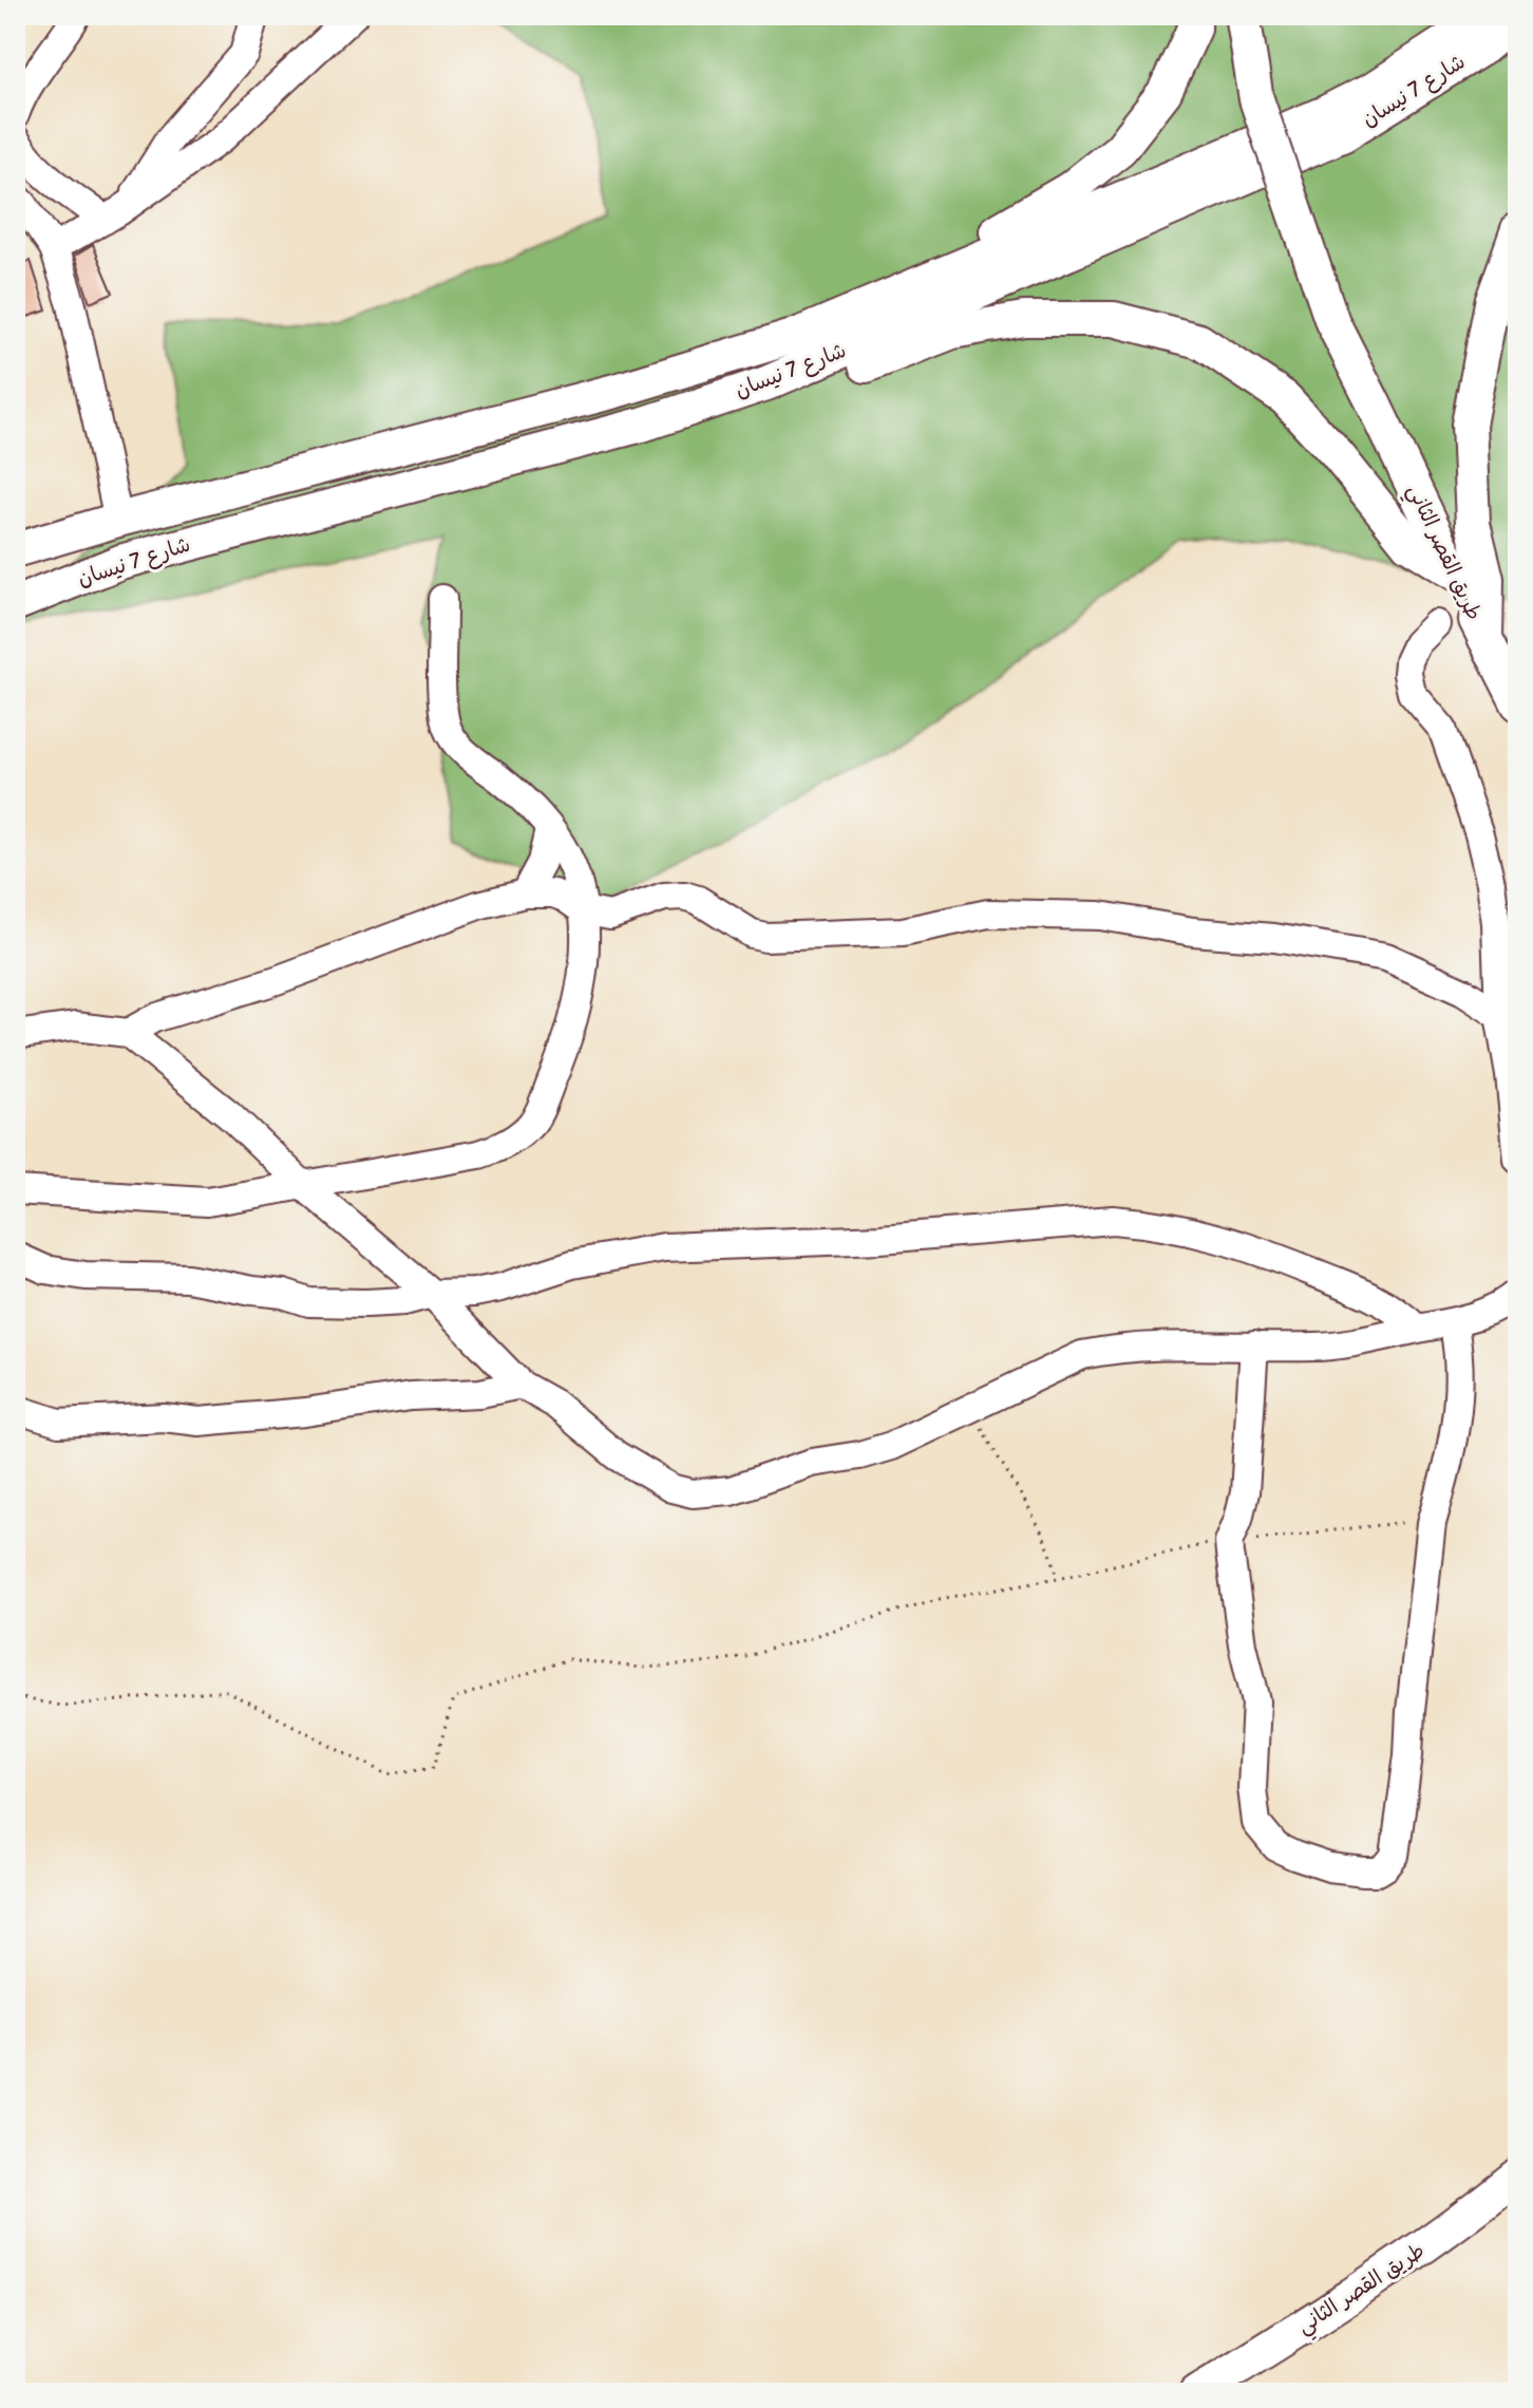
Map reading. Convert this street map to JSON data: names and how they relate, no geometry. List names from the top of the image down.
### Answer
{
  "streets": {
    "main road": ["شارع 7 نيسان", "طريق القصر الثاني"]
  }
}
